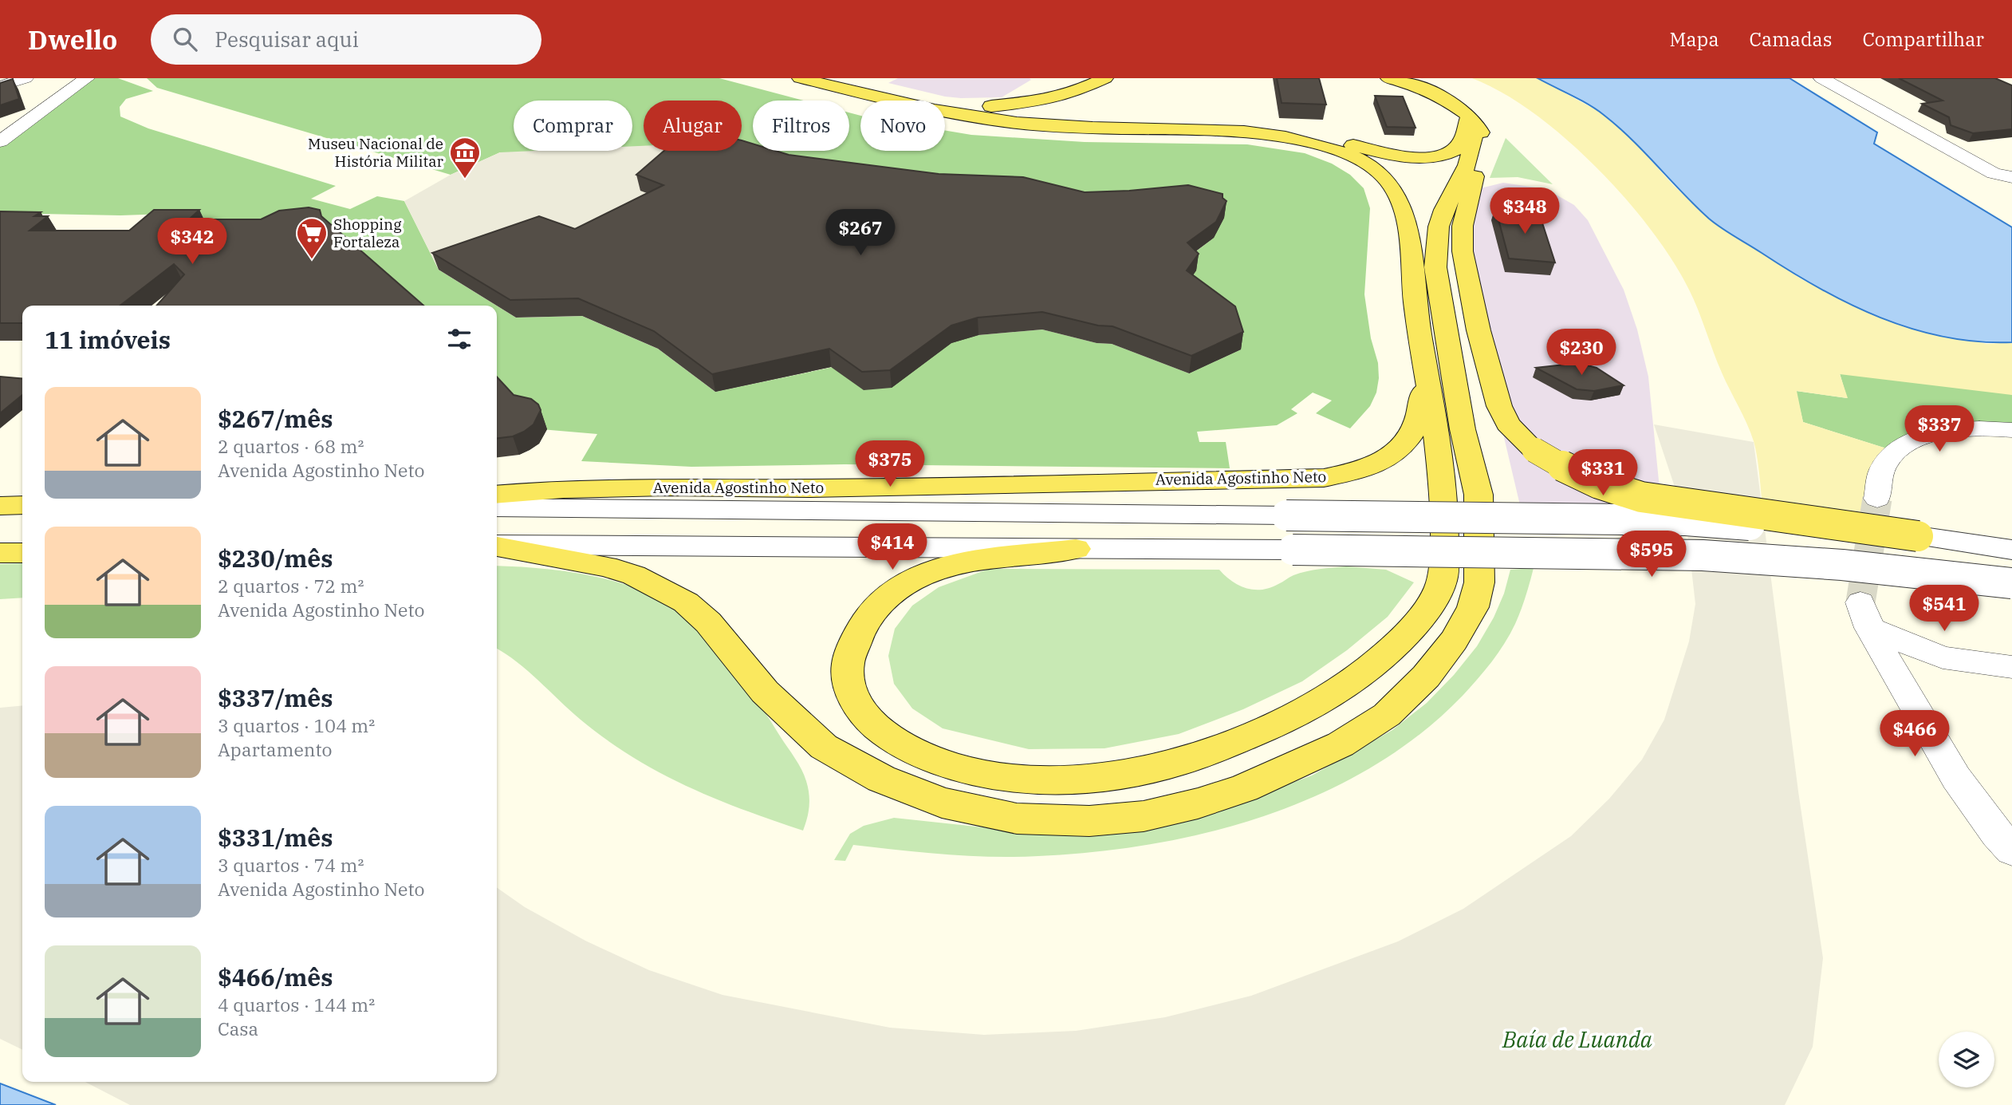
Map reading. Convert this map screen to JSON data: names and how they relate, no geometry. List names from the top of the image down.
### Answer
{
  "streets": {
    "main road": ["Avenida Agostinho Neto"]
  },
  "parks": ["Baía de Luanda"],
  "places": {
    "museum": ["Museu Nacional de História Militar"],
    "supermarket": ["Shopping Fortaleza"]
  },
  "page": {
    "header": "Dwello",
    "search": "Pesquisar aqui",
    "nav": ["Mapa", "Camadas", "Compartilhar"],
    "chip": [
      "Comprar",
      "Alugar",
      "Filtros",
      "Novo"
    ],
    "price": [
      "$348",
      "$267",
      "$342",
      "$230",
      "$337",
      "$375",
      "$331",
      "$414",
      "$595",
      "$541",
      "$466"
    ],
    "heading": "11 imóveis",
    "list": [
      {
        "name": "$267/mês",
        "note": "2 quartos · 68 m² · Avenida Agostinho Neto"
      },
      {
        "name": "$230/mês",
        "note": "2 quartos · 72 m² · Avenida Agostinho Neto"
      },
      {
        "name": "$337/mês",
        "note": "3 quartos · 104 m² · Apartamento"
      },
      {
        "name": "$331/mês",
        "note": "3 quartos · 74 m² · Avenida Agostinho Neto"
      },
      {
        "name": "$466/mês",
        "note": "4 quartos · 144 m² · Casa"
      }
    ]
  }
}
